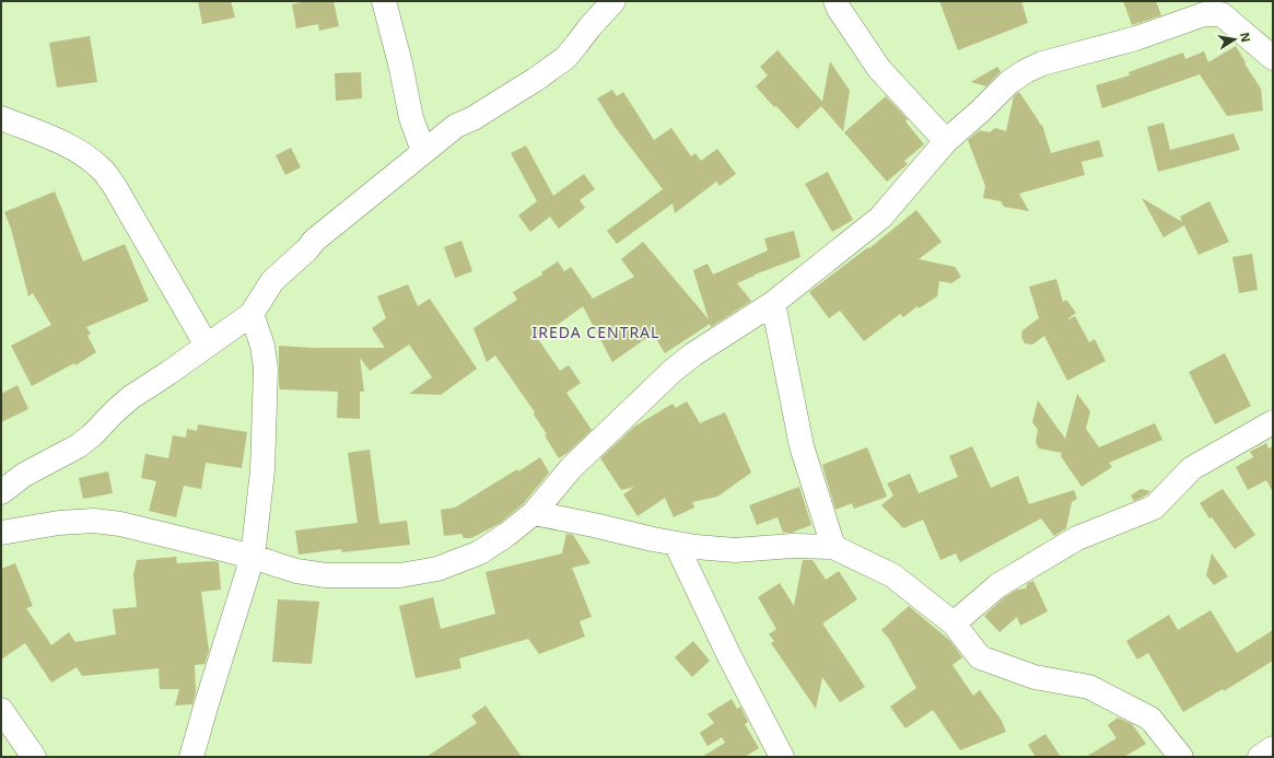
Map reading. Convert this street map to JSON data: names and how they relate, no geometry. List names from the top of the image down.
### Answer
{
  "districts": ["IREDA CENTRAL"],
  "north": "right"
}
